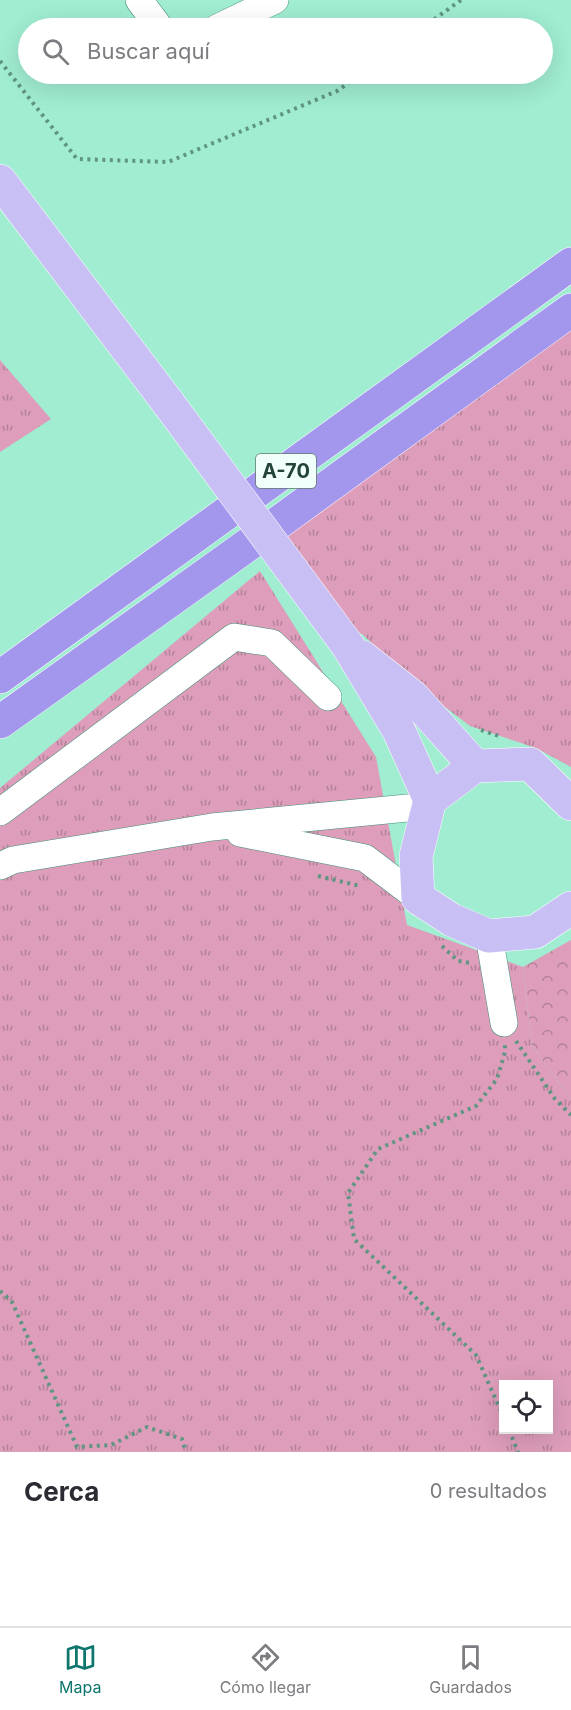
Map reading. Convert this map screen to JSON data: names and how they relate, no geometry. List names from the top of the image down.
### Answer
{
  "streets": {
    "highway": ["A-70"]
  },
  "page": {
    "search": "Buscar aquí",
    "heading": ["Cerca", "0 resultados"],
    "nav": ["Mapa", "Cómo llegar", "Guardados"]
  }
}
